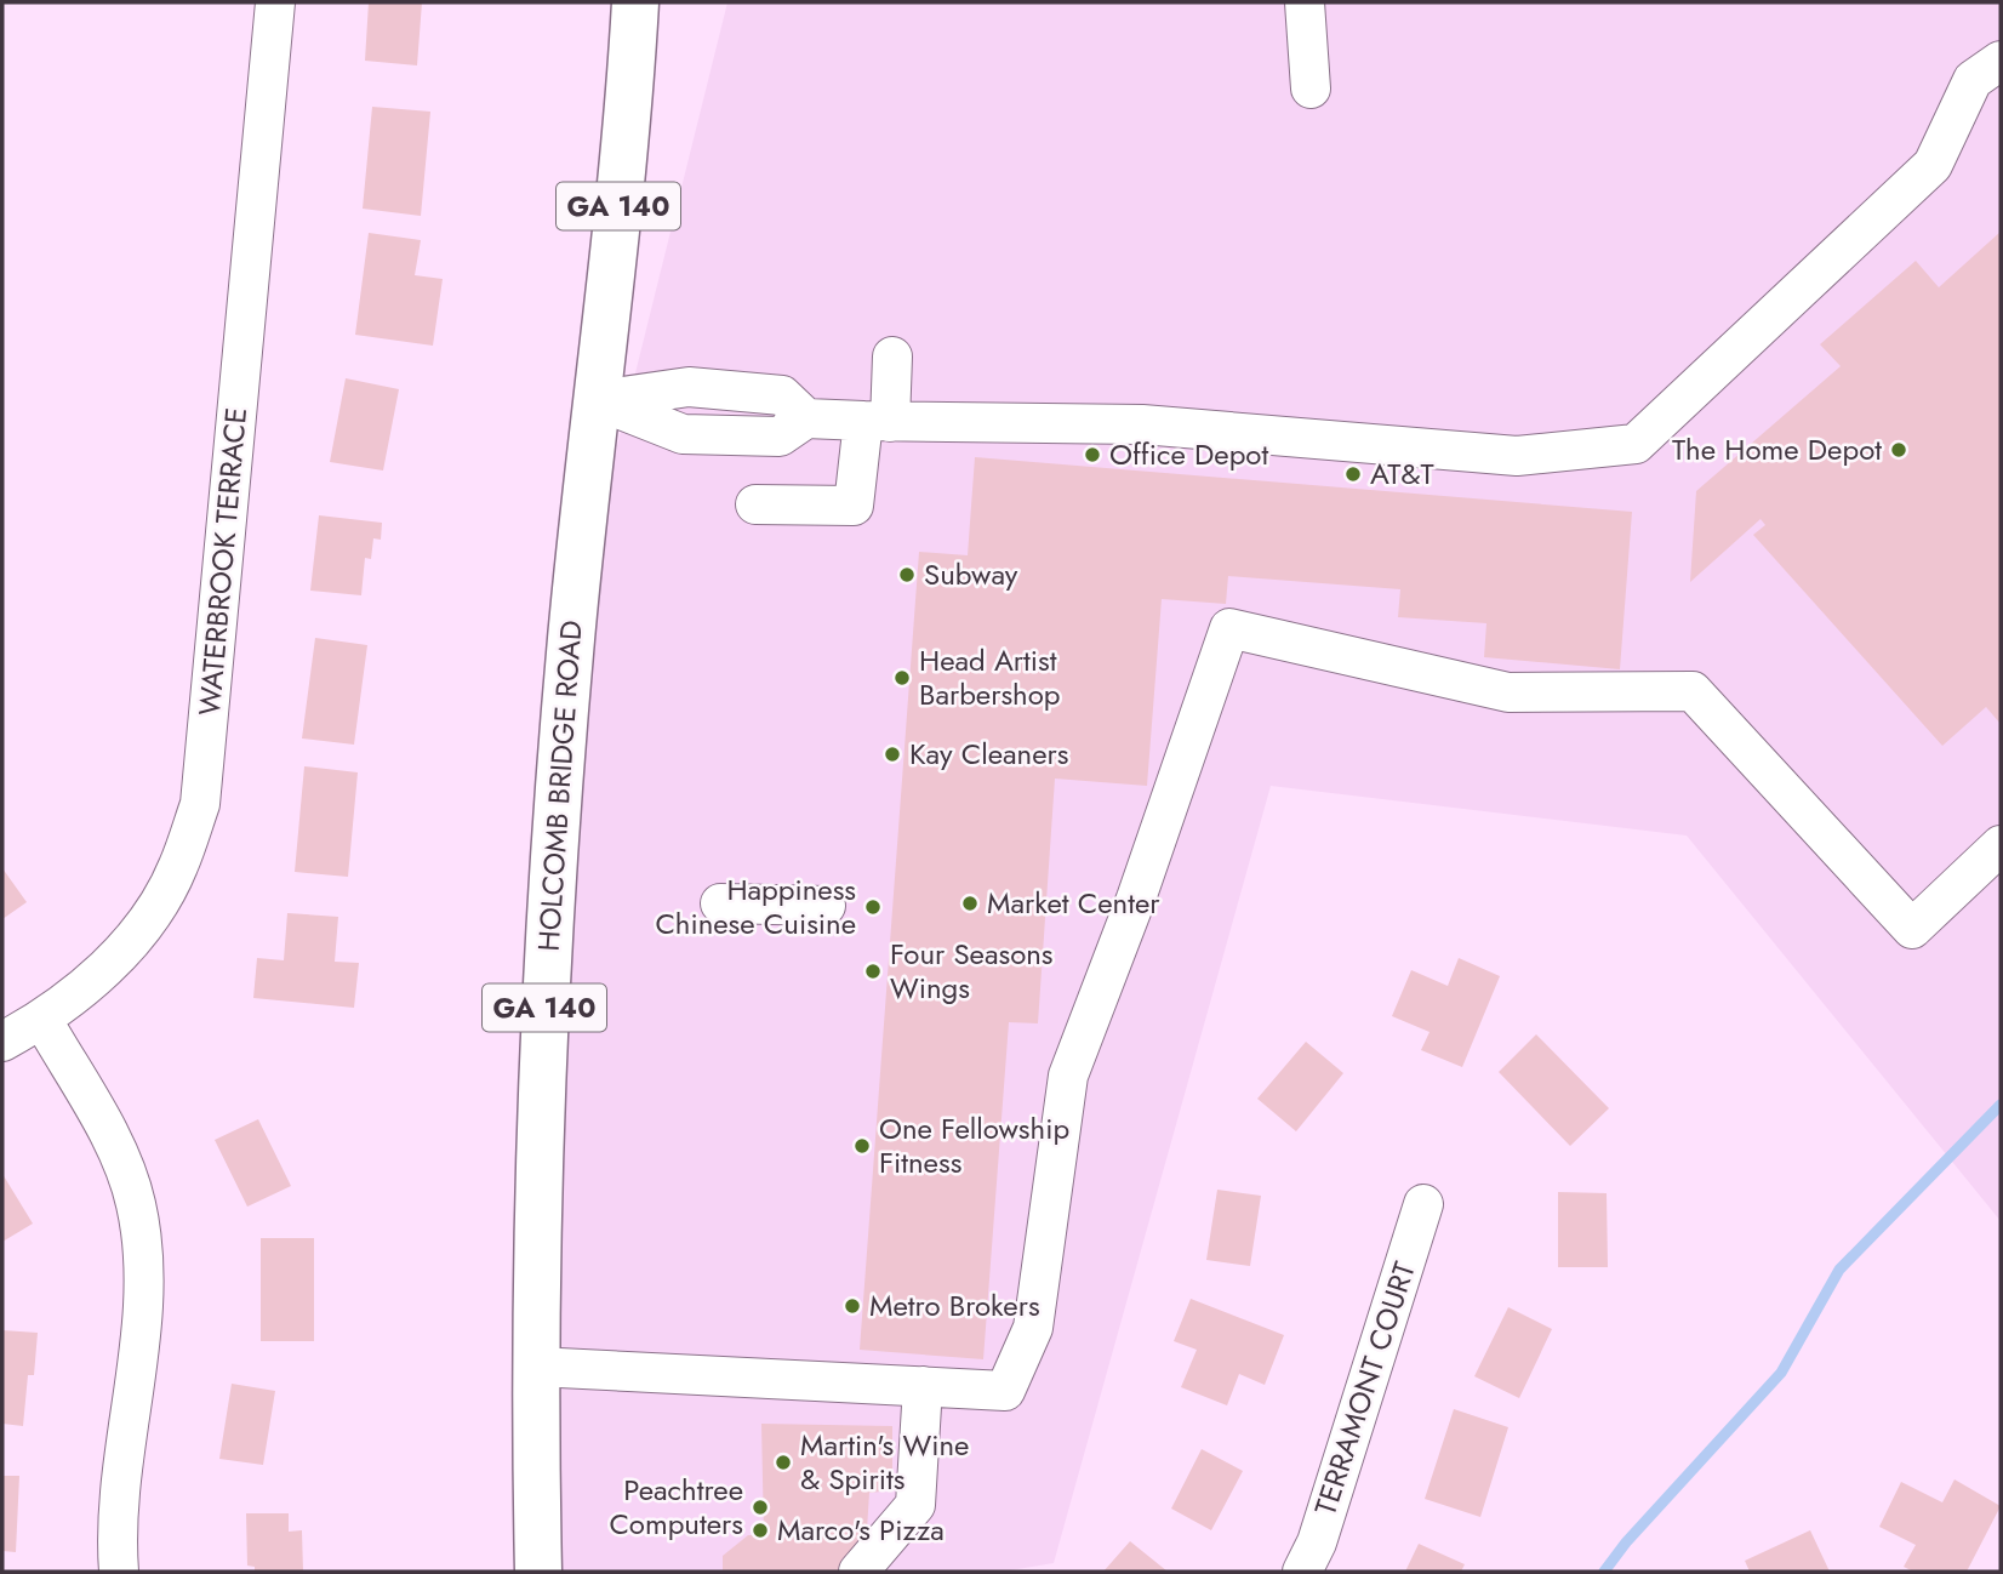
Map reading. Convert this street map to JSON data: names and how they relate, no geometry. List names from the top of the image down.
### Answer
{
  "streets": {
    "main road": ["GA 140", "HOLCOMB BRIDGE ROAD"],
    "street": ["WATERBROOK TERRACE", "TERRAMONT COURT"]
  },
  "places": [
    "The Home Depot",
    "Office Depot",
    "AT&T",
    "Subway",
    "Head Artist Barbershop",
    "Kay Cleaners",
    "Market Center",
    "Happiness Chinese Cuisine",
    "Four Seasons Wings",
    "One Fellowship Fitness",
    "Metro Brokers",
    "Martin's Wine & Spirits",
    "Peachtree Computers",
    "Marco's Pizza"
  ]
}
